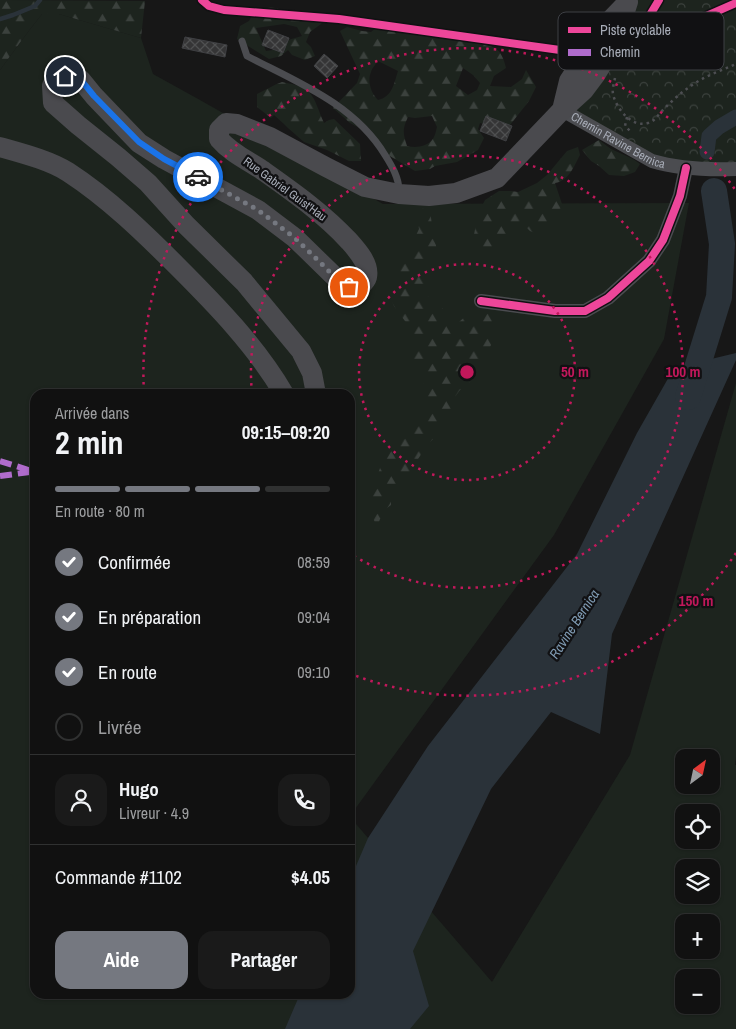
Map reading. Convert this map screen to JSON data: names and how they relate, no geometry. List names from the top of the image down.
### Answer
{
  "streets": {
    "main road": ["Rue Gabriel Guist'Hau"],
    "street": ["Chemin Ravine Bernica"]
  },
  "crossings": [
    ["Chemin Ravine Bernica", "Rue Gabriel Guist'Hau"]
  ],
  "water": ["Ravine Bernica"],
  "legend": ["Piste cyclable", "Chemin"],
  "north": "top right",
  "page": {
    "heading": ["2 min", "Arrivée dans", "09:15–09:20"],
    "panel": [
      "Hugo",
      "Livreur · 4.9",
      "Commande #1102",
      "$4.05"
    ],
    "bar": "En route · 80 m",
    "list": [
      ["Confirmée", "08:59"],
      ["En préparation", "09:04"],
      ["En route", "09:10"],
      "Livrée"
    ],
    "map_buttons": ["+", "−"],
    "buttons": ["Aide", "Partager"]
  },
  "rings": ["50 m", "100 m", "150 m"]
}
